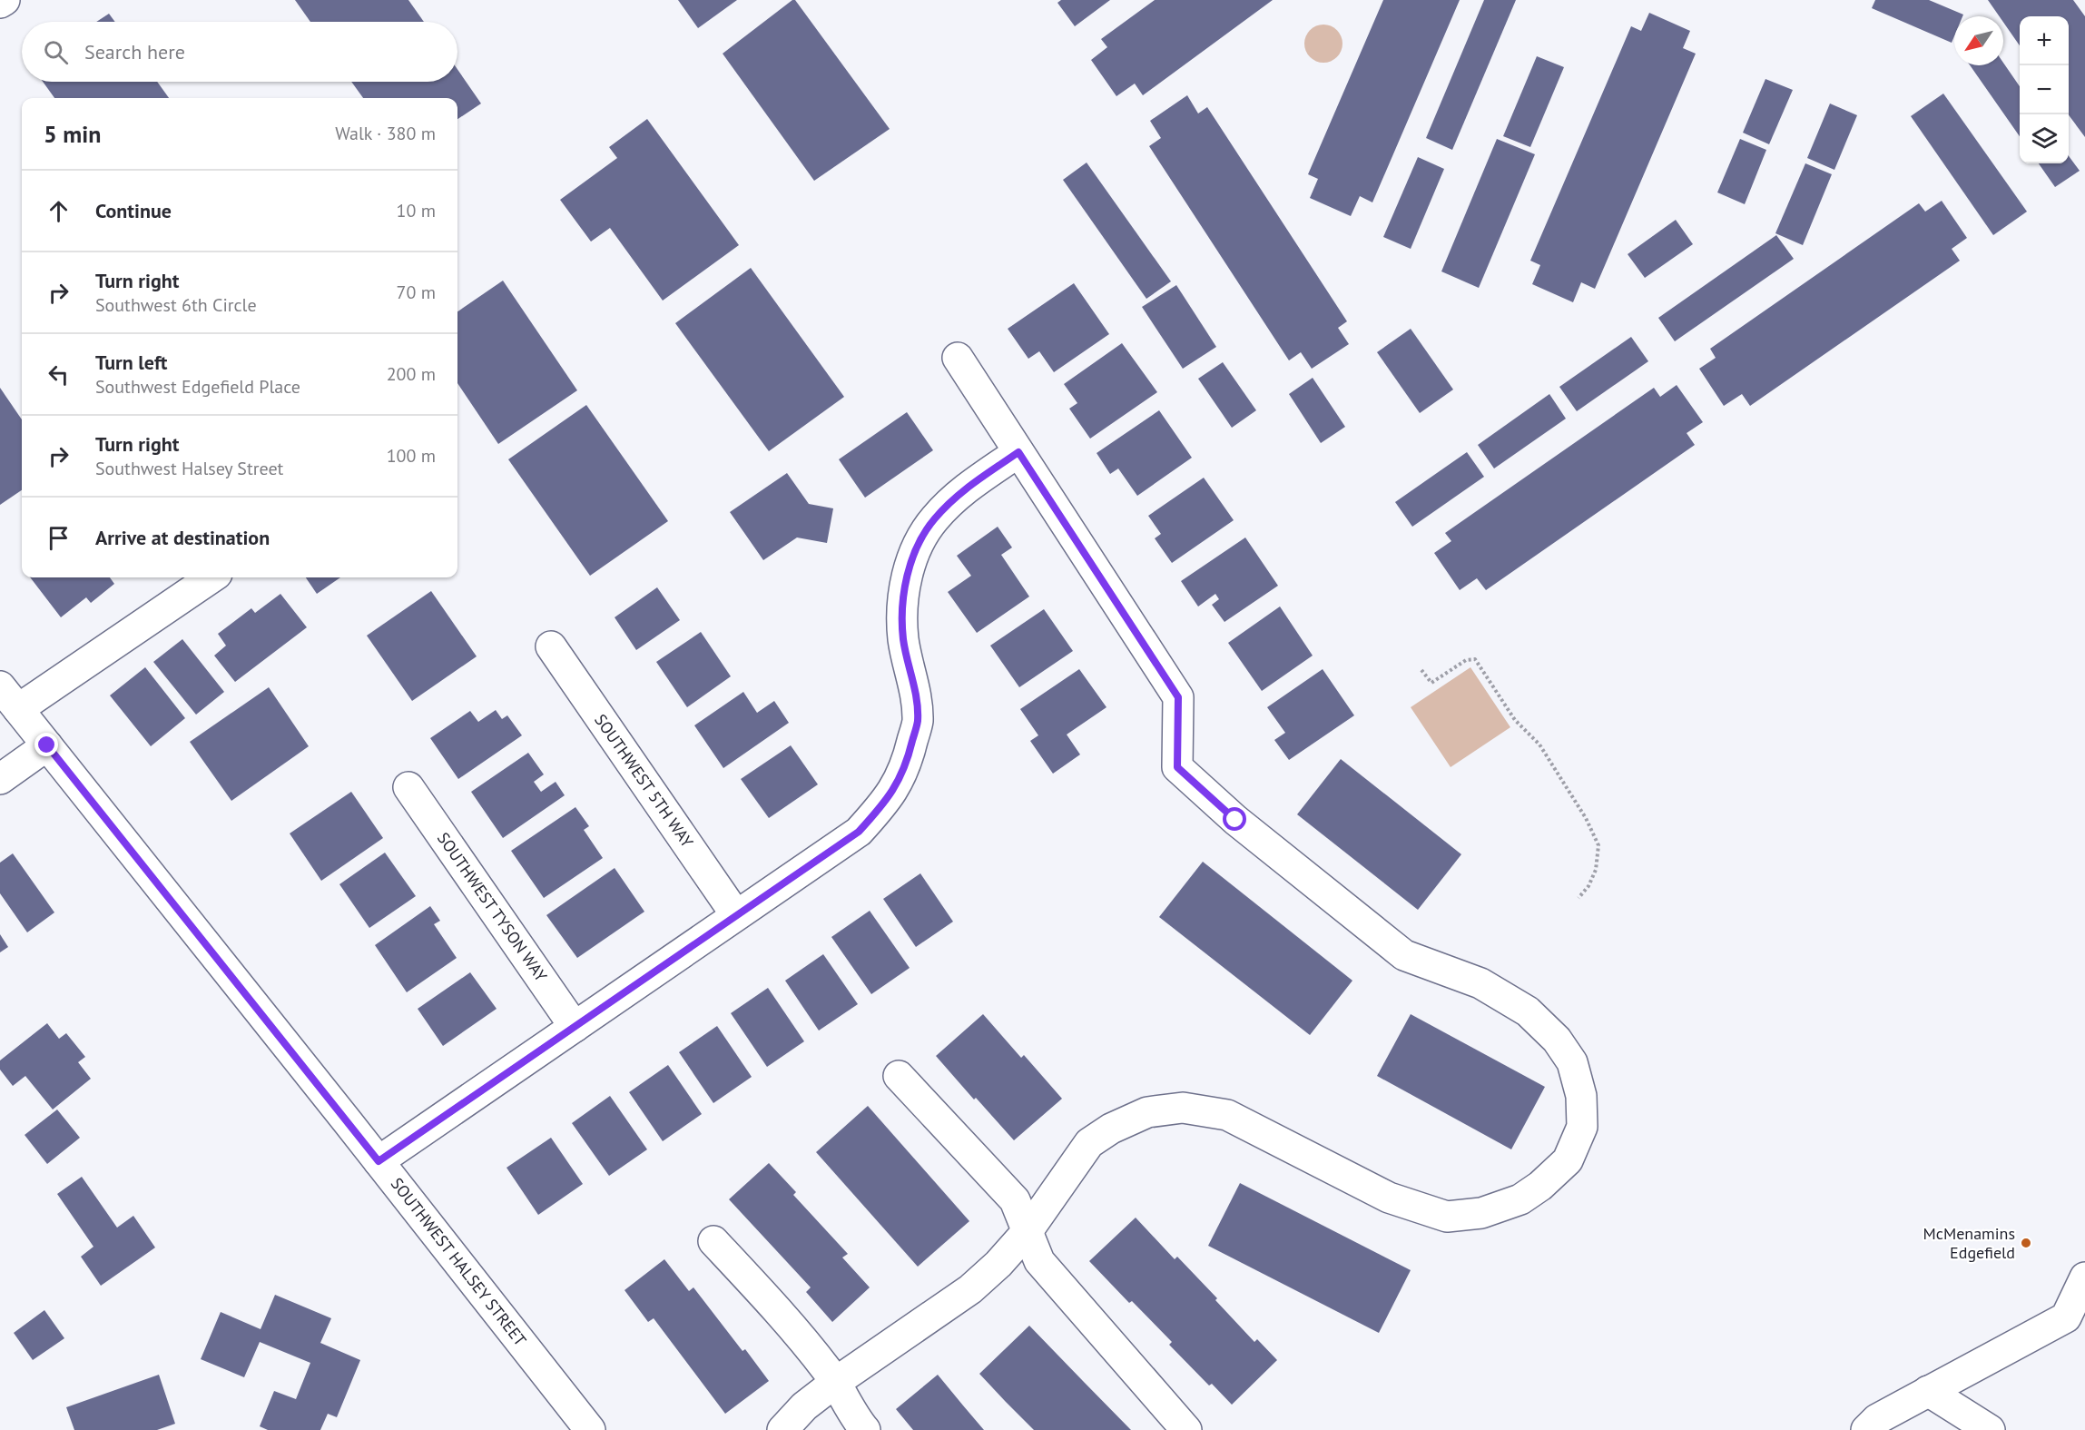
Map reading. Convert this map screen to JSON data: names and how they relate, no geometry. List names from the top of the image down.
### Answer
{
  "streets": {
    "street": ["SOUTHWEST 5TH WAY", "SOUTHWEST TYSON WAY", "SOUTHWEST HALSEY STREET"]
  },
  "places": ["McMenamins Edgefield"],
  "north": "bottom left",
  "page": {
    "map_buttons": ["+", "−"],
    "search": "Search here",
    "heading": ["5 min", "Walk · 380 m"],
    "list": [
      ["Continue", "10 m"],
      ["Turn right", "Southwest 6th Circle", "70 m"],
      ["Turn left", "Southwest Edgefield Place", "200 m"],
      ["Turn right", "Southwest Halsey Street", "100 m"],
      "Arrive at destination"
    ]
  }
}
